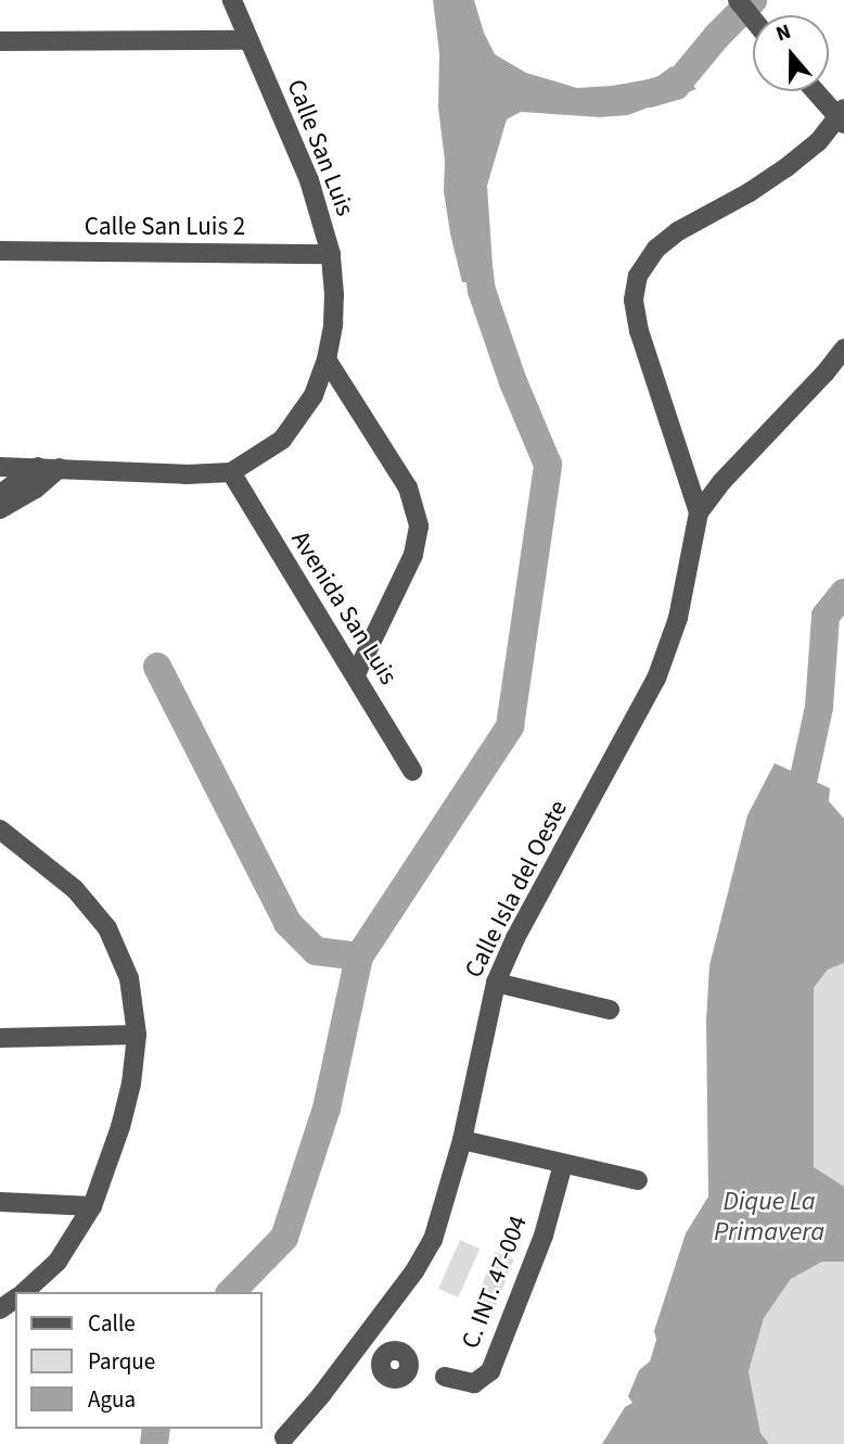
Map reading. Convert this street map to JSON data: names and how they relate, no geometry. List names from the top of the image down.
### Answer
{
  "streets": {
    "street": [
      "Calle San Luis",
      "Calle San Luis 2",
      "Avenida San Luis",
      "Calle Isla del Oeste",
      "C. INT. 47-004"
    ]
  },
  "crossings": [
    ["Calle San Luis", "Calle San Luis 2"],
    ["Calle San Luis", "Avenida San Luis"]
  ],
  "water": ["Dique La Primavera"],
  "legend": ["Calle", "Parque", "Agua"],
  "north": "top"
}
